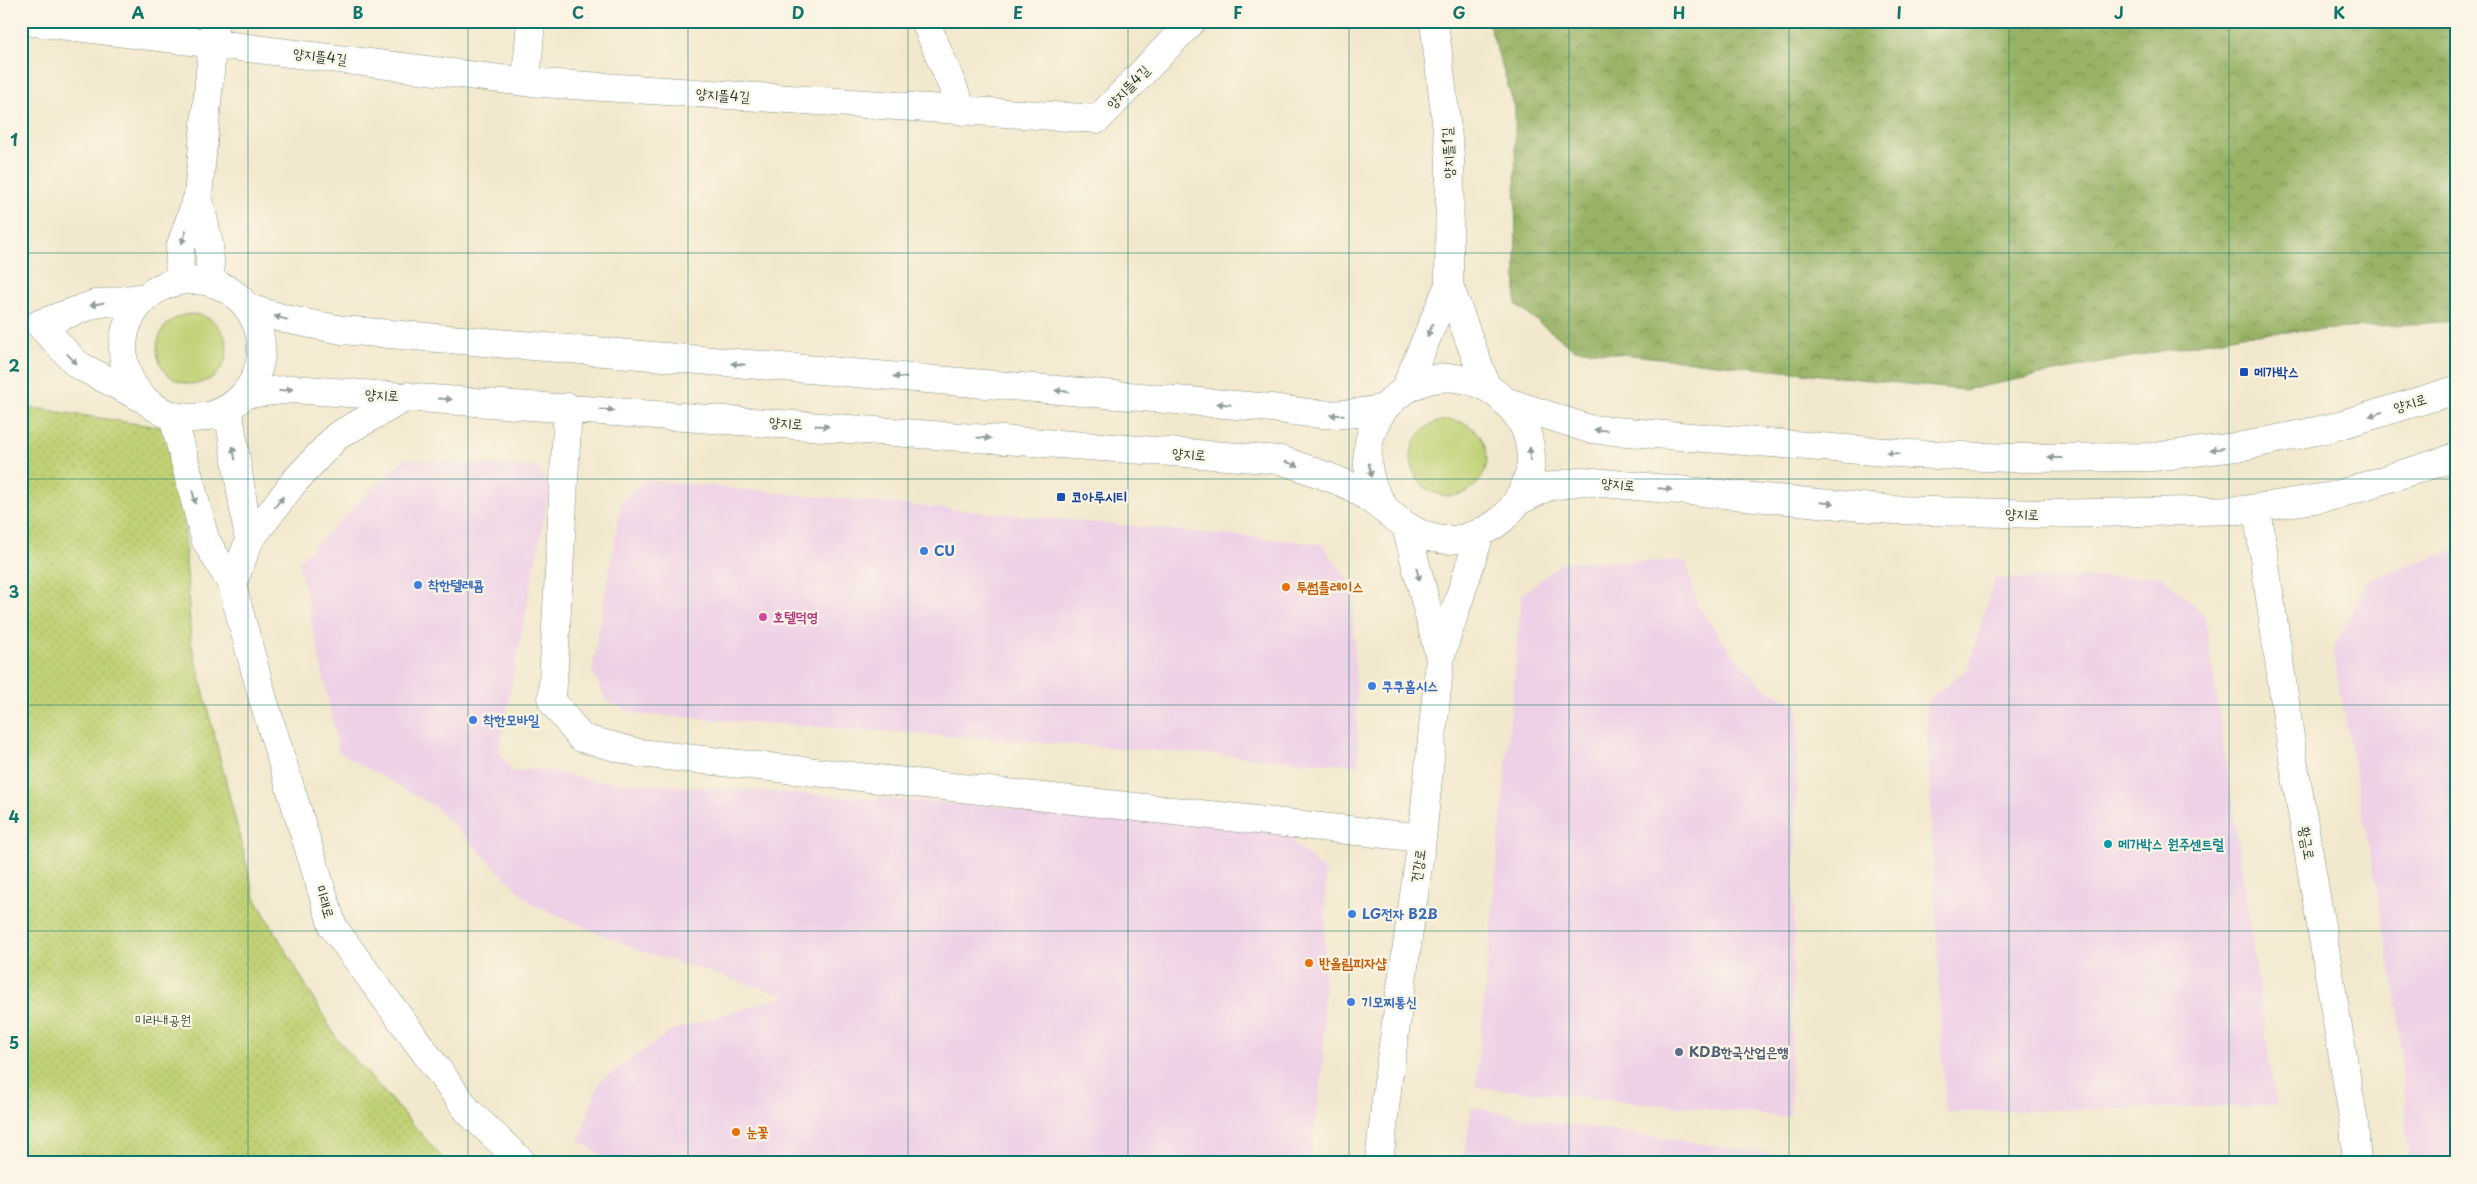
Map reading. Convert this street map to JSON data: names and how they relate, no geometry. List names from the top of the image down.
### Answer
{
  "streets": {
    "street": [
      "양지뜰4길",
      "양지뜰1길",
      "양지로",
      "황금로",
      "건강로",
      "미래로"
    ]
  },
  "crossings": [
    ["양지로", "미래로"]
  ],
  "parks": ["미라내공원"],
  "places": {
    "transit": ["메가박스", "코아루시티"],
    "other": [
      "CU",
      "착한텔레콤",
      "투썸플레이스",
      "호텔덕영",
      "쿠쿠홈시스",
      "착한모바일",
      "메가박스 원주센트럴",
      "LG전자 B2B",
      "반올림피자샵",
      "기모찌통신",
      "KDB한국산업은행",
      "눈꽃"
    ]
  },
  "grid": {
    "columns": [
      "A",
      "B",
      "C",
      "D",
      "E",
      "F",
      "G",
      "H",
      "I",
      "J",
      "K"
    ],
    "rows": [
      "1",
      "2",
      "3",
      "4",
      "5"
    ]
  }
}
